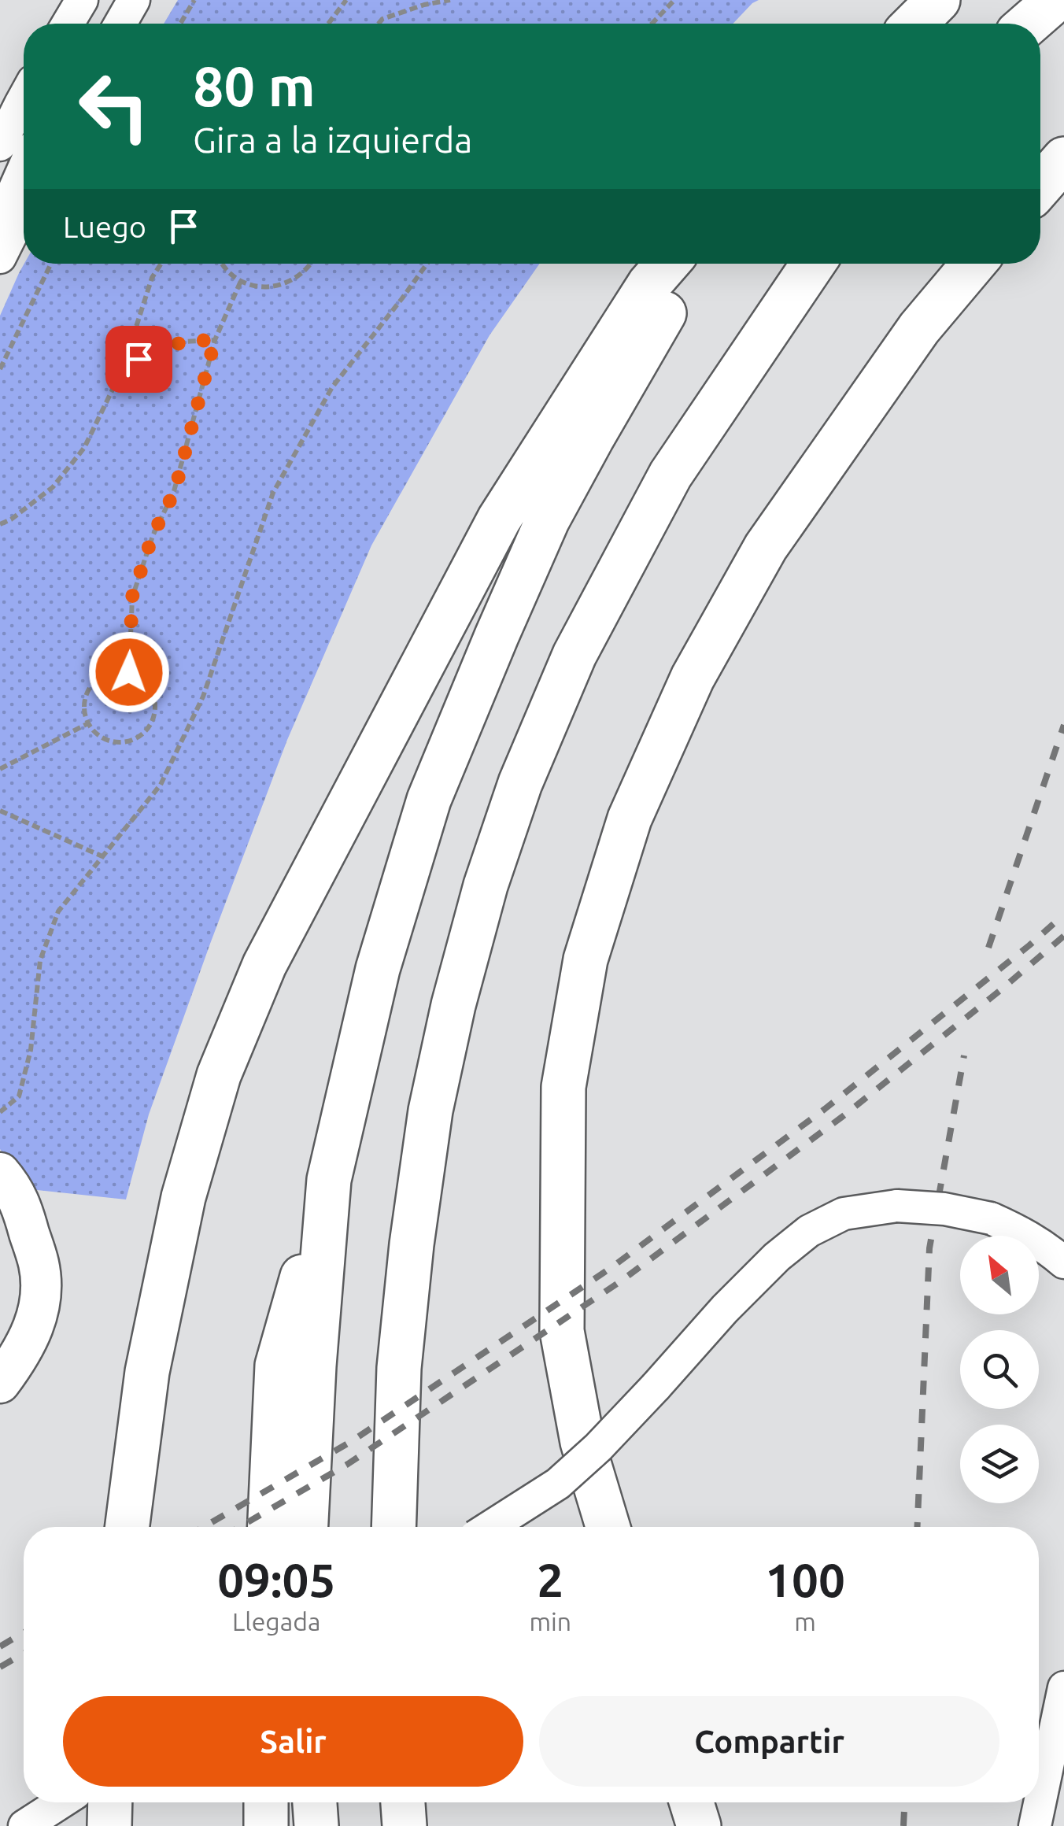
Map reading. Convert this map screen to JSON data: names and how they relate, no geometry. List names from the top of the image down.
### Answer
{
  "north": "top left",
  "page": {
    "turn": ["80 m", "Gira a la izquierda"],
    "then": "Luego",
    "eta": [
      "09:05",
      "Llegada",
      "2",
      "min",
      "100",
      "m"
    ],
    "buttons": ["Salir", "Compartir"]
  }
}
